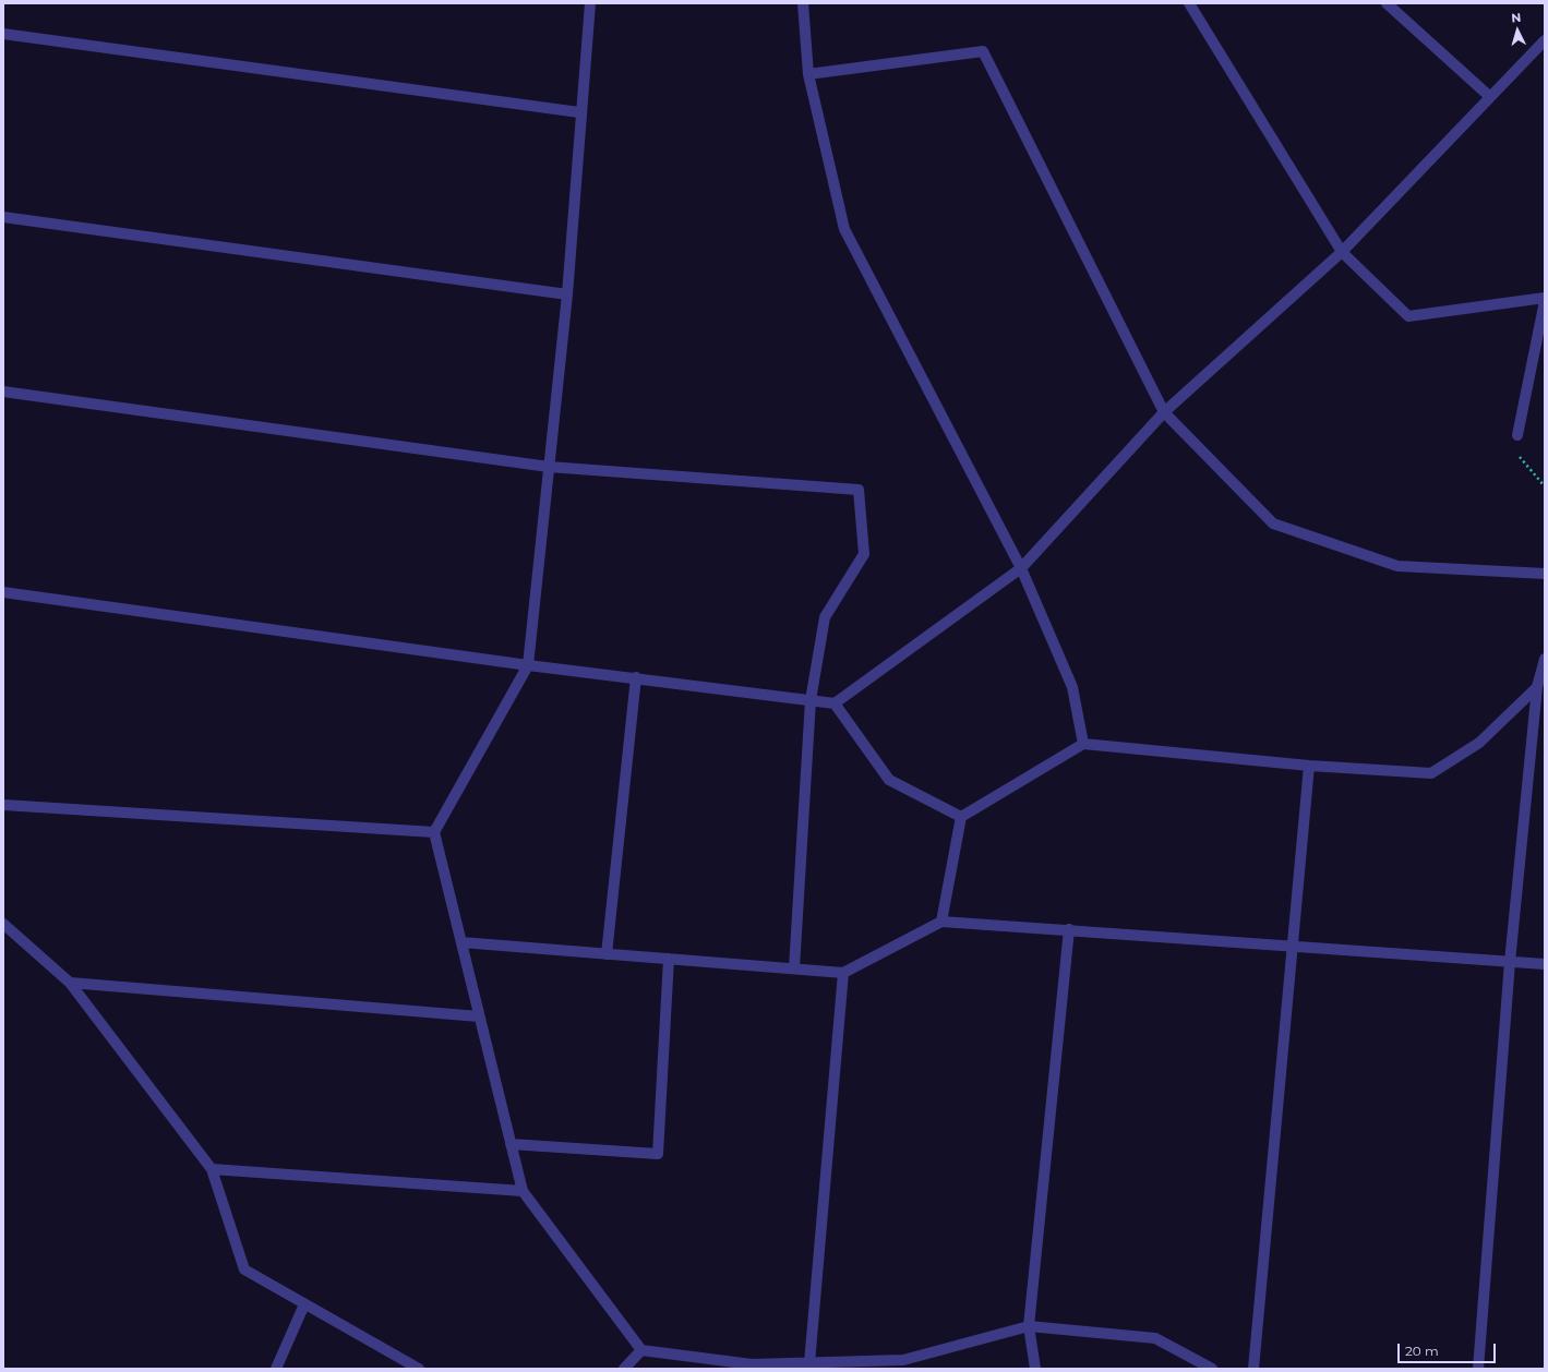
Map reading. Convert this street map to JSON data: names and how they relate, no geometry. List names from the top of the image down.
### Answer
{
  "scale_bar": "20 m",
  "north": "top"
}
